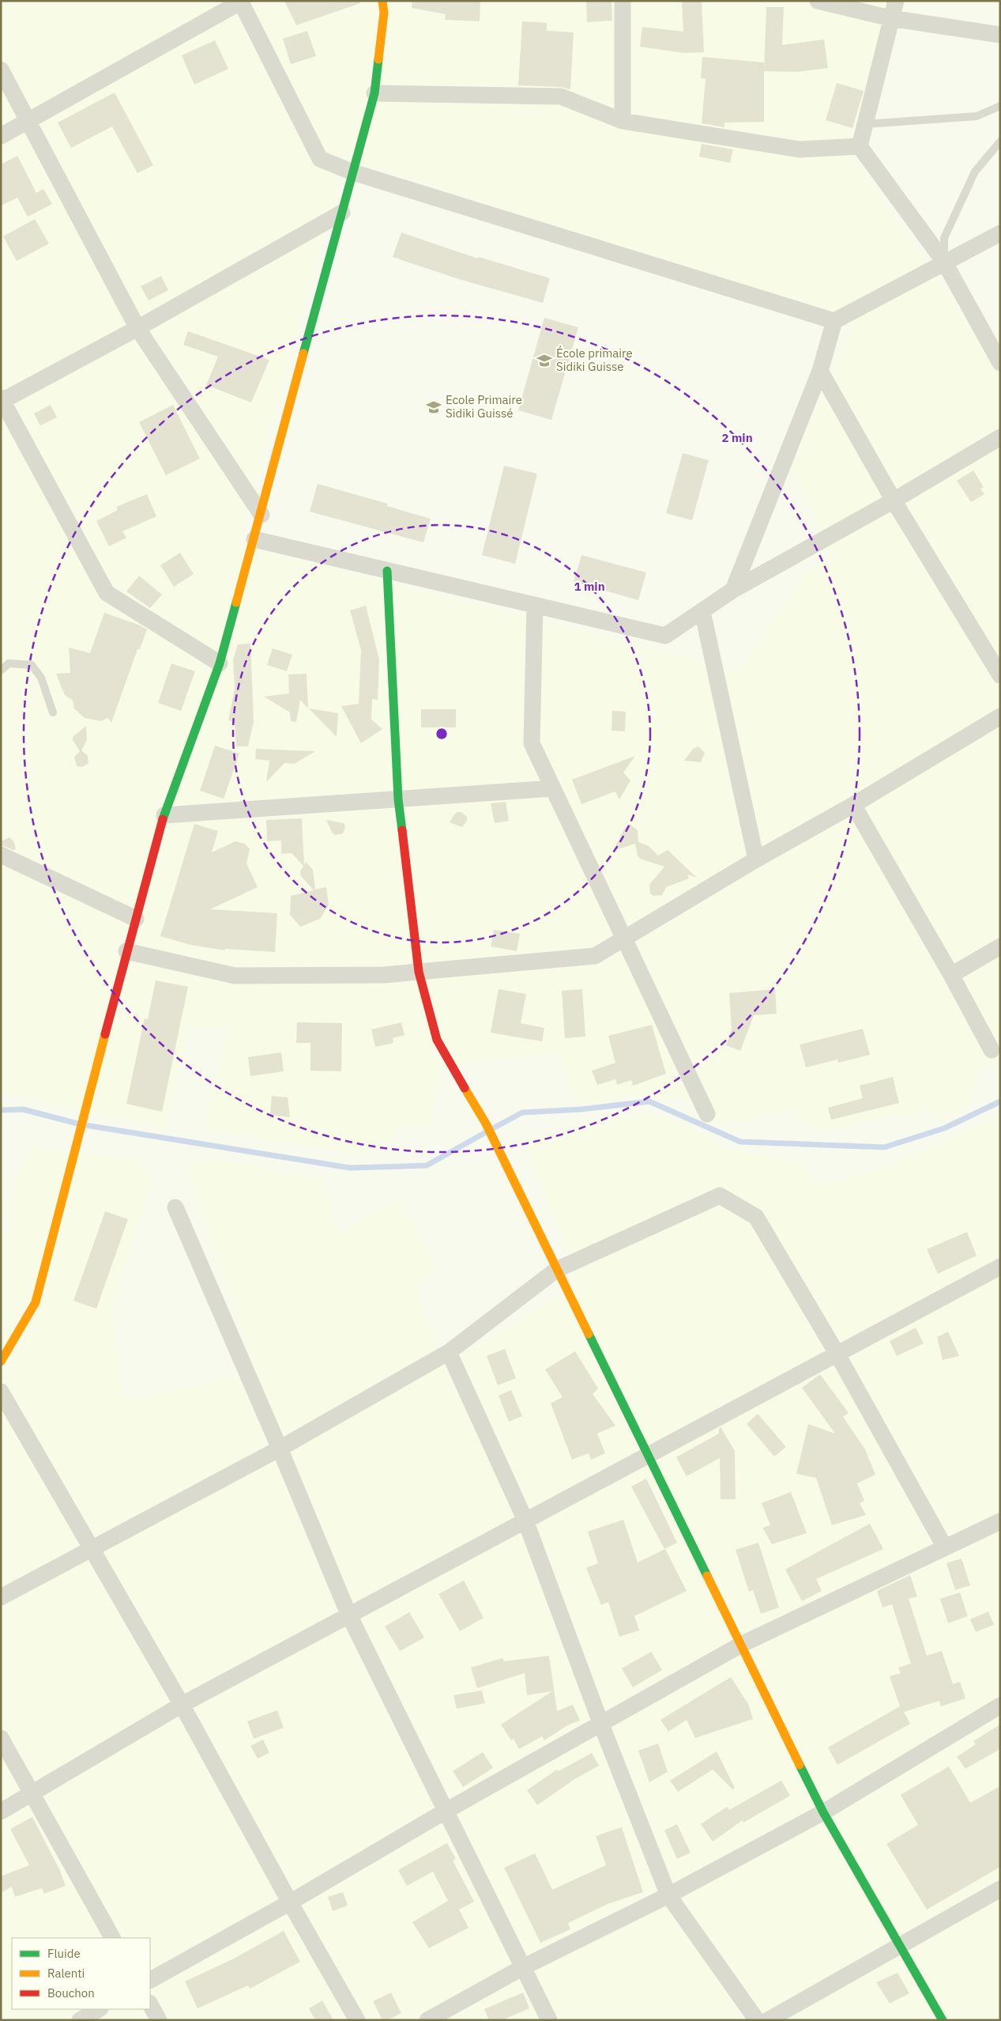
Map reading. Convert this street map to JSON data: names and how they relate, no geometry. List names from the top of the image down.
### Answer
{
  "places": {
    "school or university": ["École primaire Sidiki Guisse", "Ecole Primaire Sidiki Guissé"]
  },
  "legend": ["Fluide", "Ralenti", "Bouchon"],
  "rings": ["2 min", "1 min"]
}
